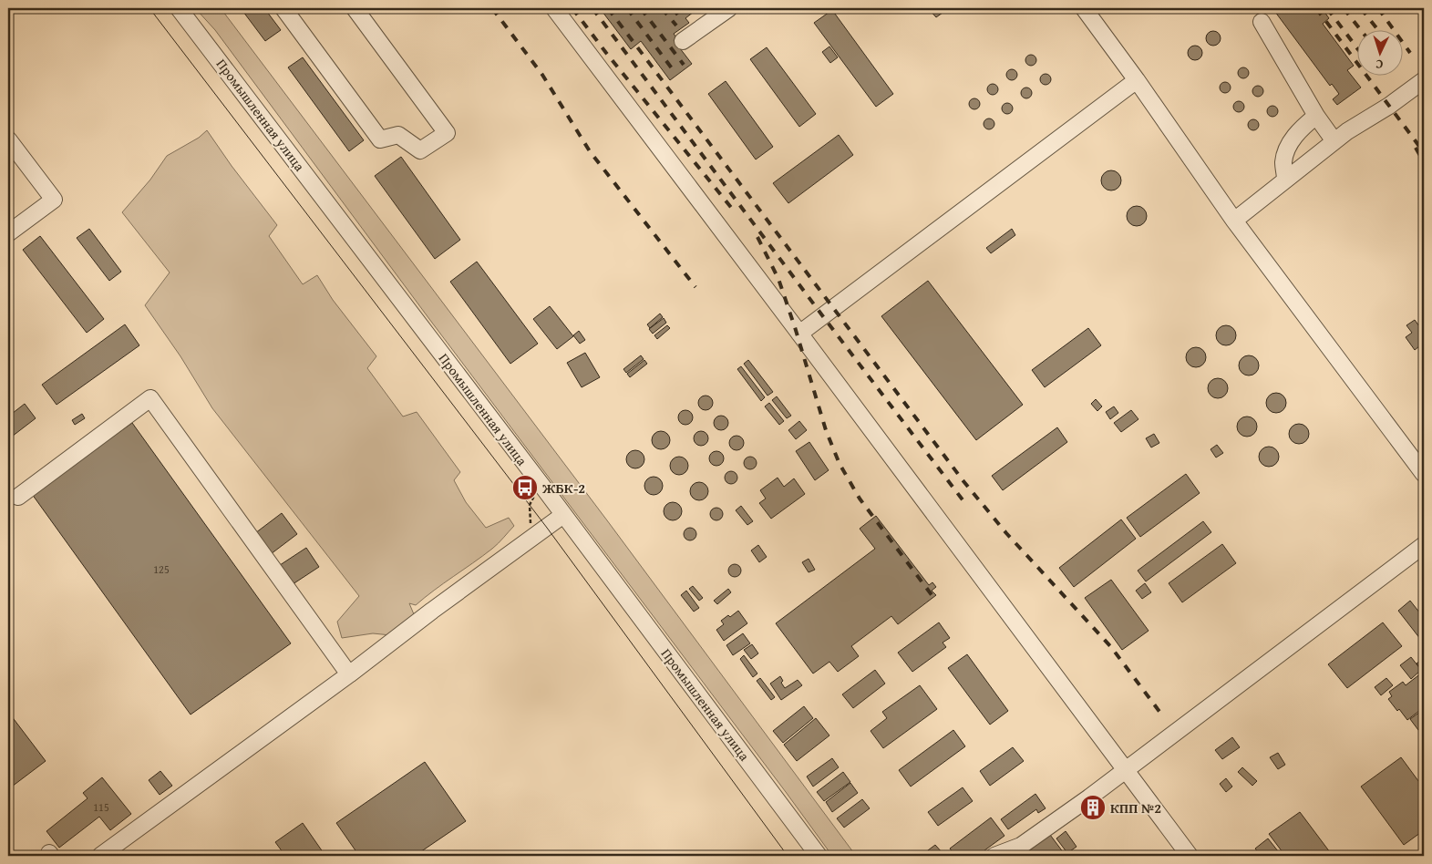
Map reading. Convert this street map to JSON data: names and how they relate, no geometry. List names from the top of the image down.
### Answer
{
  "streets": {
    "street": ["Промышленная улица"]
  },
  "places": {
    "bus stop": ["ЖБК-2"],
    "building": ["КПП №2"]
  },
  "house_numbers": ["125", "115"],
  "north": "bottom"
}
